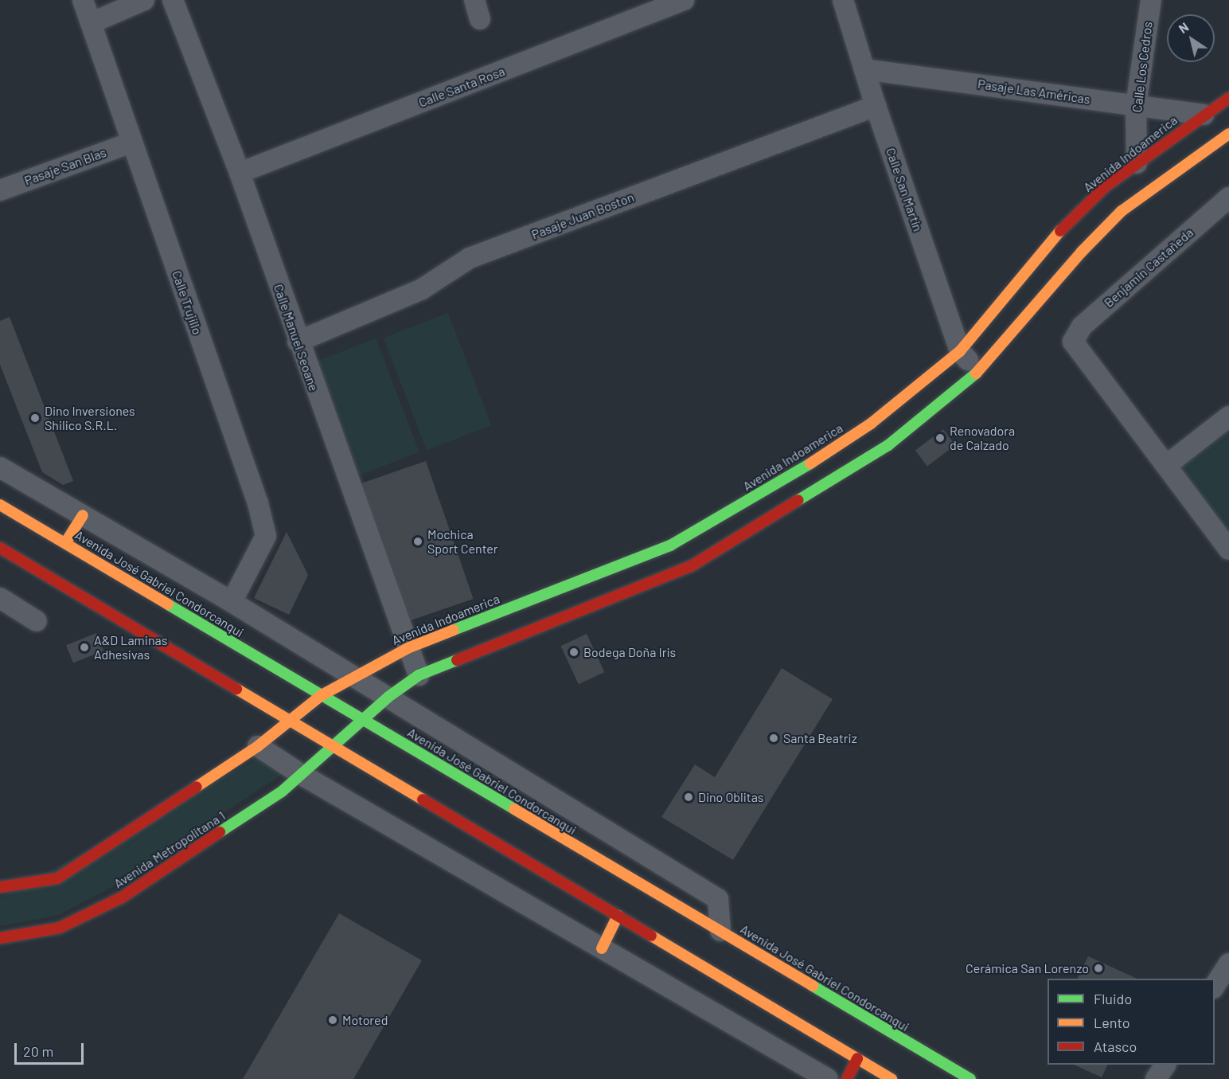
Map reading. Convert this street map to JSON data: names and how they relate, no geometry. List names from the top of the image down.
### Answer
{
  "streets": {
    "main road": ["Avenida Indoamerica", "Avenida José Gabriel Condorcanqui", "Avenida Metropolitana 1"],
    "street": [
      "Calle Los Cedros",
      "Calle Santa Rosa",
      "Pasaje Las Américas",
      "Pasaje San Blas",
      "Calle San Martín",
      "Pasaje Juan Boston",
      "Benjamin Castañeda",
      "Calle Trujillo",
      "Calle Manuel Seoane"
    ]
  },
  "crossings": [
    ["Calle Los Cedros", "Pasaje Las Américas"],
    ["Calle Los Cedros", "Avenida Indoamerica"],
    ["Calle Santa Rosa", "Calle Manuel Seoane"],
    ["Pasaje Las Américas", "Avenida Indoamerica"],
    ["Pasaje Las Américas", "Calle San Martín"],
    ["Avenida Indoamerica", "Calle San Martín"],
    ["Avenida Indoamerica", "Calle Manuel Seoane"],
    ["Avenida Indoamerica", "Avenida José Gabriel Condorcanqui"],
    ["Pasaje San Blas", "Calle Trujillo"],
    ["Calle San Martín", "Pasaje Juan Boston"],
    ["Pasaje Juan Boston", "Calle Manuel Seoane"]
  ],
  "places": [
    "Dino Inversiones Shilico S.R.L.",
    "Renovadora de Calzado",
    "Mochica Sport Center",
    "A&D Laminas Adhesivas",
    "Bodega Doña Iris",
    "Santa Beatriz",
    "Dino Oblitas",
    "Cerámica San Lorenzo",
    "Motored"
  ],
  "legend": ["Fluido", "Lento", "Atasco"],
  "scale_bar": "20 m",
  "north": "top left"
}
